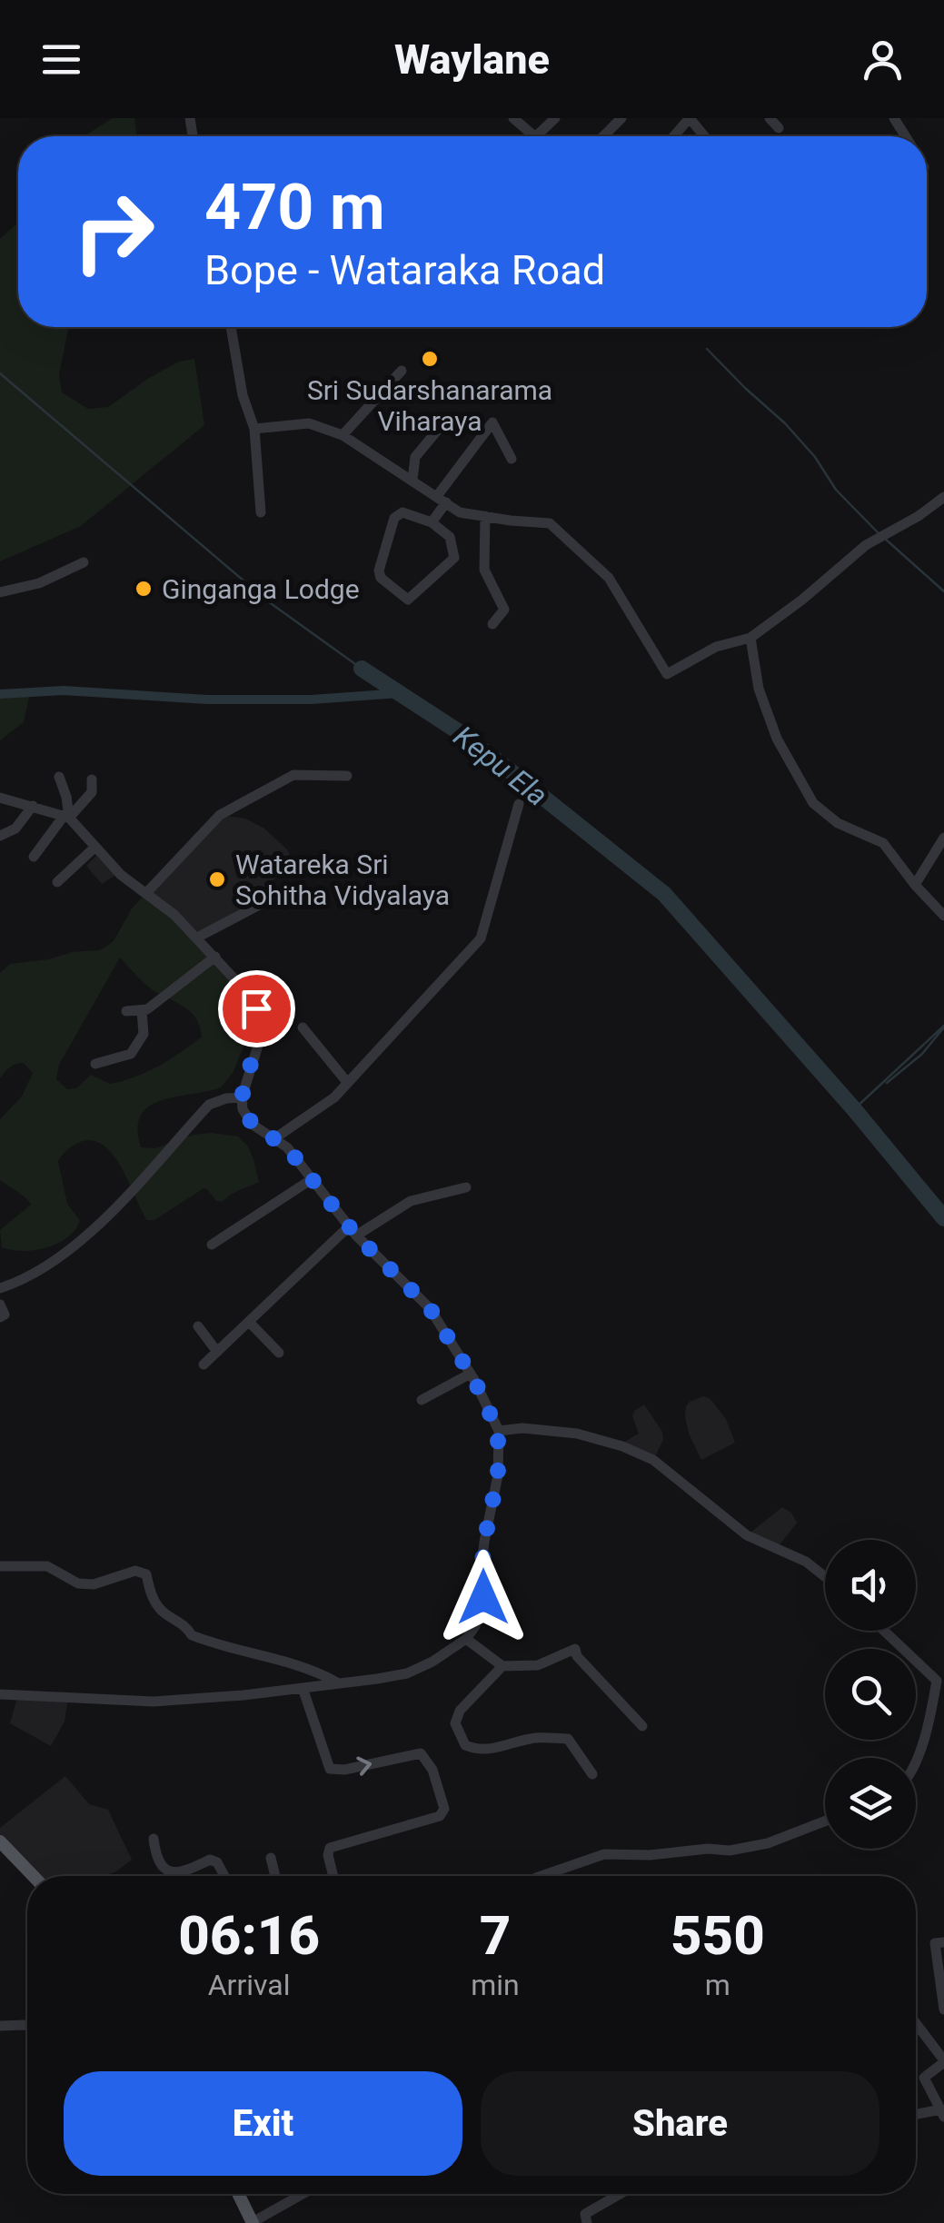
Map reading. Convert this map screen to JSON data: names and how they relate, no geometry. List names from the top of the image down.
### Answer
{
  "water": ["Kepu Ela"],
  "places": ["Sri Sudarshanarama Viharaya", "Ginganga Lodge", "Watareka Sri Sohitha Vidyalaya"],
  "page": {
    "header": "Waylane",
    "turn": ["470 m", "Bope - Wataraka Road"],
    "eta": [
      "06:16",
      "Arrival",
      "7",
      "min",
      "550",
      "m"
    ],
    "buttons": ["Exit", "Share"]
  }
}
